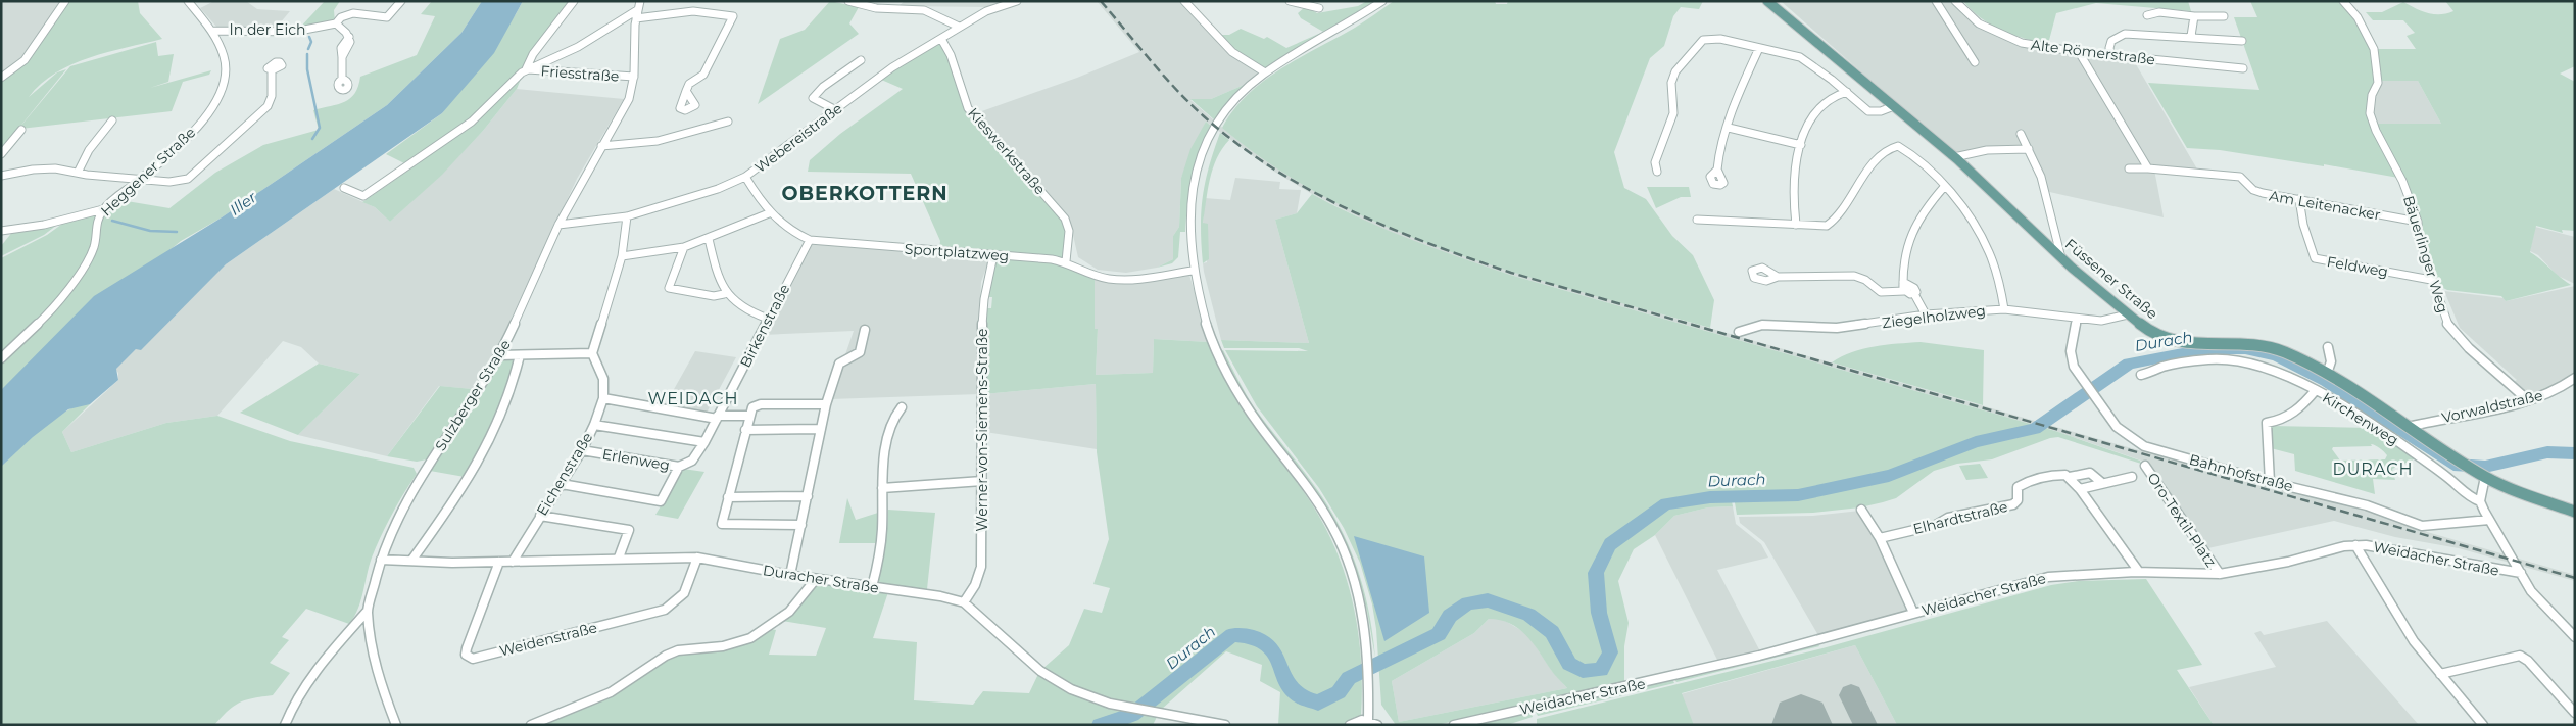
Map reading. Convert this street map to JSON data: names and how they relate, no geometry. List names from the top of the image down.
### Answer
{
  "streets": {
    "main road": ["Füssener Straße"],
    "street": [
      "In der Eich",
      "Alte Römerstraße",
      "Friesstraße",
      "Webereistraße",
      "Kieswerkstraße",
      "Heggener Straße",
      "Am Leitenacker",
      "Sportplatzweg",
      "Bäuerlinger Weg",
      "Feldweg",
      "Ziegelholzweg",
      "Birkenstraße",
      "Sulzberger Straße",
      "Vorwaldstraße",
      "Kirchenweg",
      "Werner-von-Siemens-Straße",
      "Erlenweg",
      "Bahnhofstraße",
      "Eichenstraße",
      "Elhardtstraße",
      "Oro-Textil-Platz",
      "Weidacher Straße",
      "Duracher Straße",
      "Weidenstraße"
    ]
  },
  "crossings": [
    ["In der Eich", "Heggener Straße"],
    ["Friesstraße", "Sulzberger Straße"],
    ["Webereistraße", "Kieswerkstraße"],
    ["Webereistraße", "Sportplatzweg"],
    ["Webereistraße", "Sulzberger Straße"],
    ["Kieswerkstraße", "Sportplatzweg"],
    ["Am Leitenacker", "Bäuerlinger Weg"],
    ["Am Leitenacker", "Feldweg"],
    ["Sportplatzweg", "Birkenstraße"],
    ["Sportplatzweg", "Werner-von-Siemens-Straße"],
    ["Bäuerlinger Weg", "Feldweg"],
    ["Bäuerlinger Weg", "Vorwaldstraße"],
    ["Füssener Straße", "Ziegelholzweg"],
    ["Füssener Straße", "Vorwaldstraße"],
    ["Ziegelholzweg", "Bahnhofstraße"],
    ["Birkenstraße", "Erlenweg"],
    ["Sulzberger Straße", "Duracher Straße"],
    ["Kirchenweg", "Bahnhofstraße"],
    ["Werner-von-Siemens-Straße", "Duracher Straße"],
    ["Erlenweg", "Eichenstraße"],
    ["Eichenstraße", "Duracher Straße"],
    ["Oro-Textil-Platz", "Weidacher Straße"],
    ["Duracher Straße", "Weidenstraße"]
  ],
  "districts": ["OBERKOTTERN", "WEIDACH", "DURACH"],
  "water": ["Iller", "Durach"]
}
